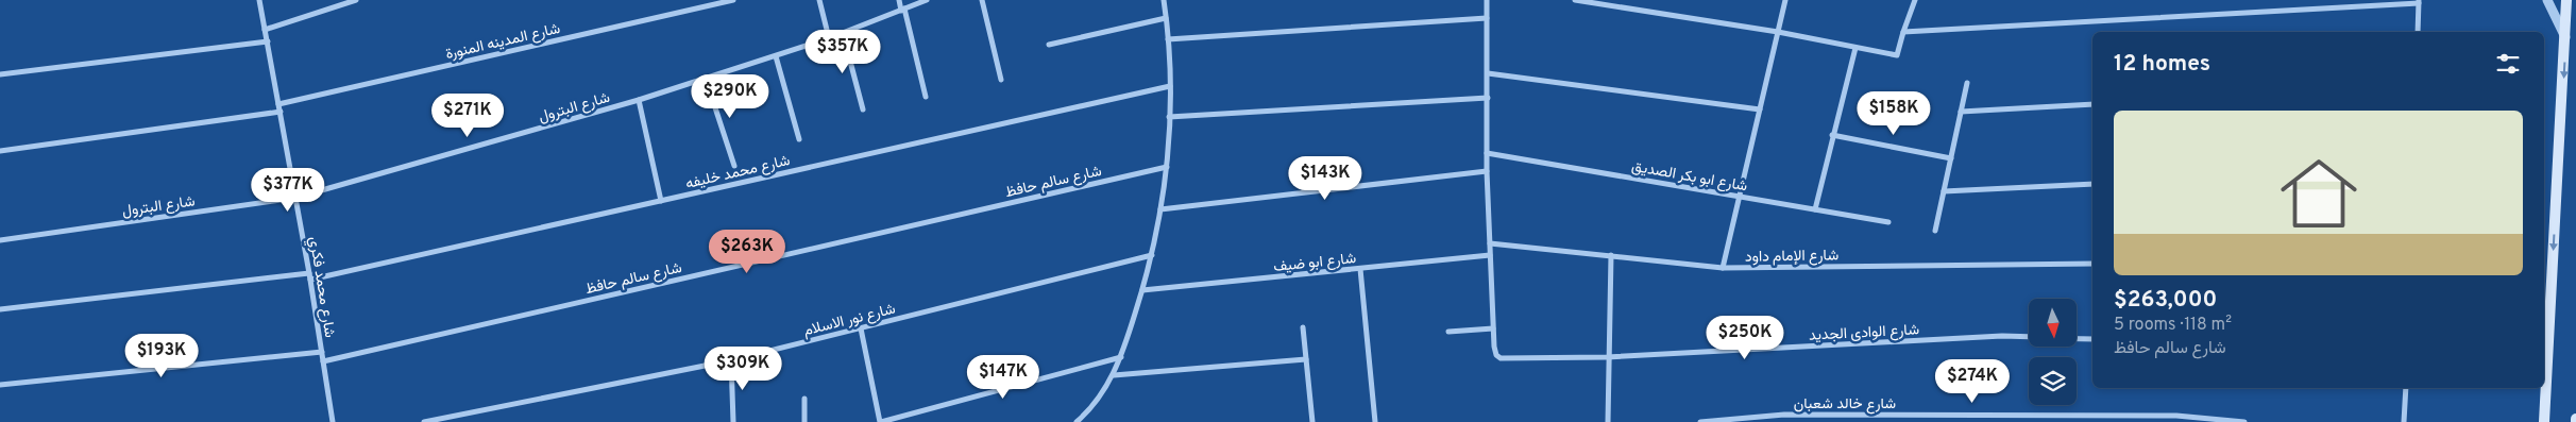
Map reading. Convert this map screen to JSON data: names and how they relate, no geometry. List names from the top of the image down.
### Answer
{
  "streets": {
    "street": [
      "شارع المدينه المنورة",
      "شارع البترول",
      "شارع محمد خليفه",
      "شارع ابو بكر الصديق",
      "شارع سالم حافظ",
      "شارع الإمام داود",
      "شارع ابو ضيف",
      "شارع محمد فكري",
      "شارع نور الاسلام",
      "شارع الوادى الجديد",
      "شارع خالد شعبان"
    ]
  },
  "crossings": [
    ["شارع المدينه المنورة", "شارع محمد فكري"],
    ["شارع البترول", "شارع محمد فكري"],
    ["شارع محمد خليفه", "شارع محمد فكري"],
    ["شارع ابو بكر الصديق", "شارع الوادى الجديد"],
    ["شارع سالم حافظ", "شارع محمد فكري"],
    ["شارع الإمام داود", "شارع الوادى الجديد"],
    ["شارع ابو ضيف", "شارع الوادى الجديد"]
  ],
  "north": "bottom",
  "page": {
    "price": [
      "$357K",
      "$290K",
      "$158K",
      "$271K",
      "$143K",
      "$377K",
      "$263K",
      "$250K",
      "$193K",
      "$309K",
      "$147K",
      "$274K"
    ],
    "heading": "12 homes",
    "list": [
      {
        "name": "$263,000",
        "note": "5 rooms · 118 m² · شارع سالم حافظ"
      }
    ]
  }
}
